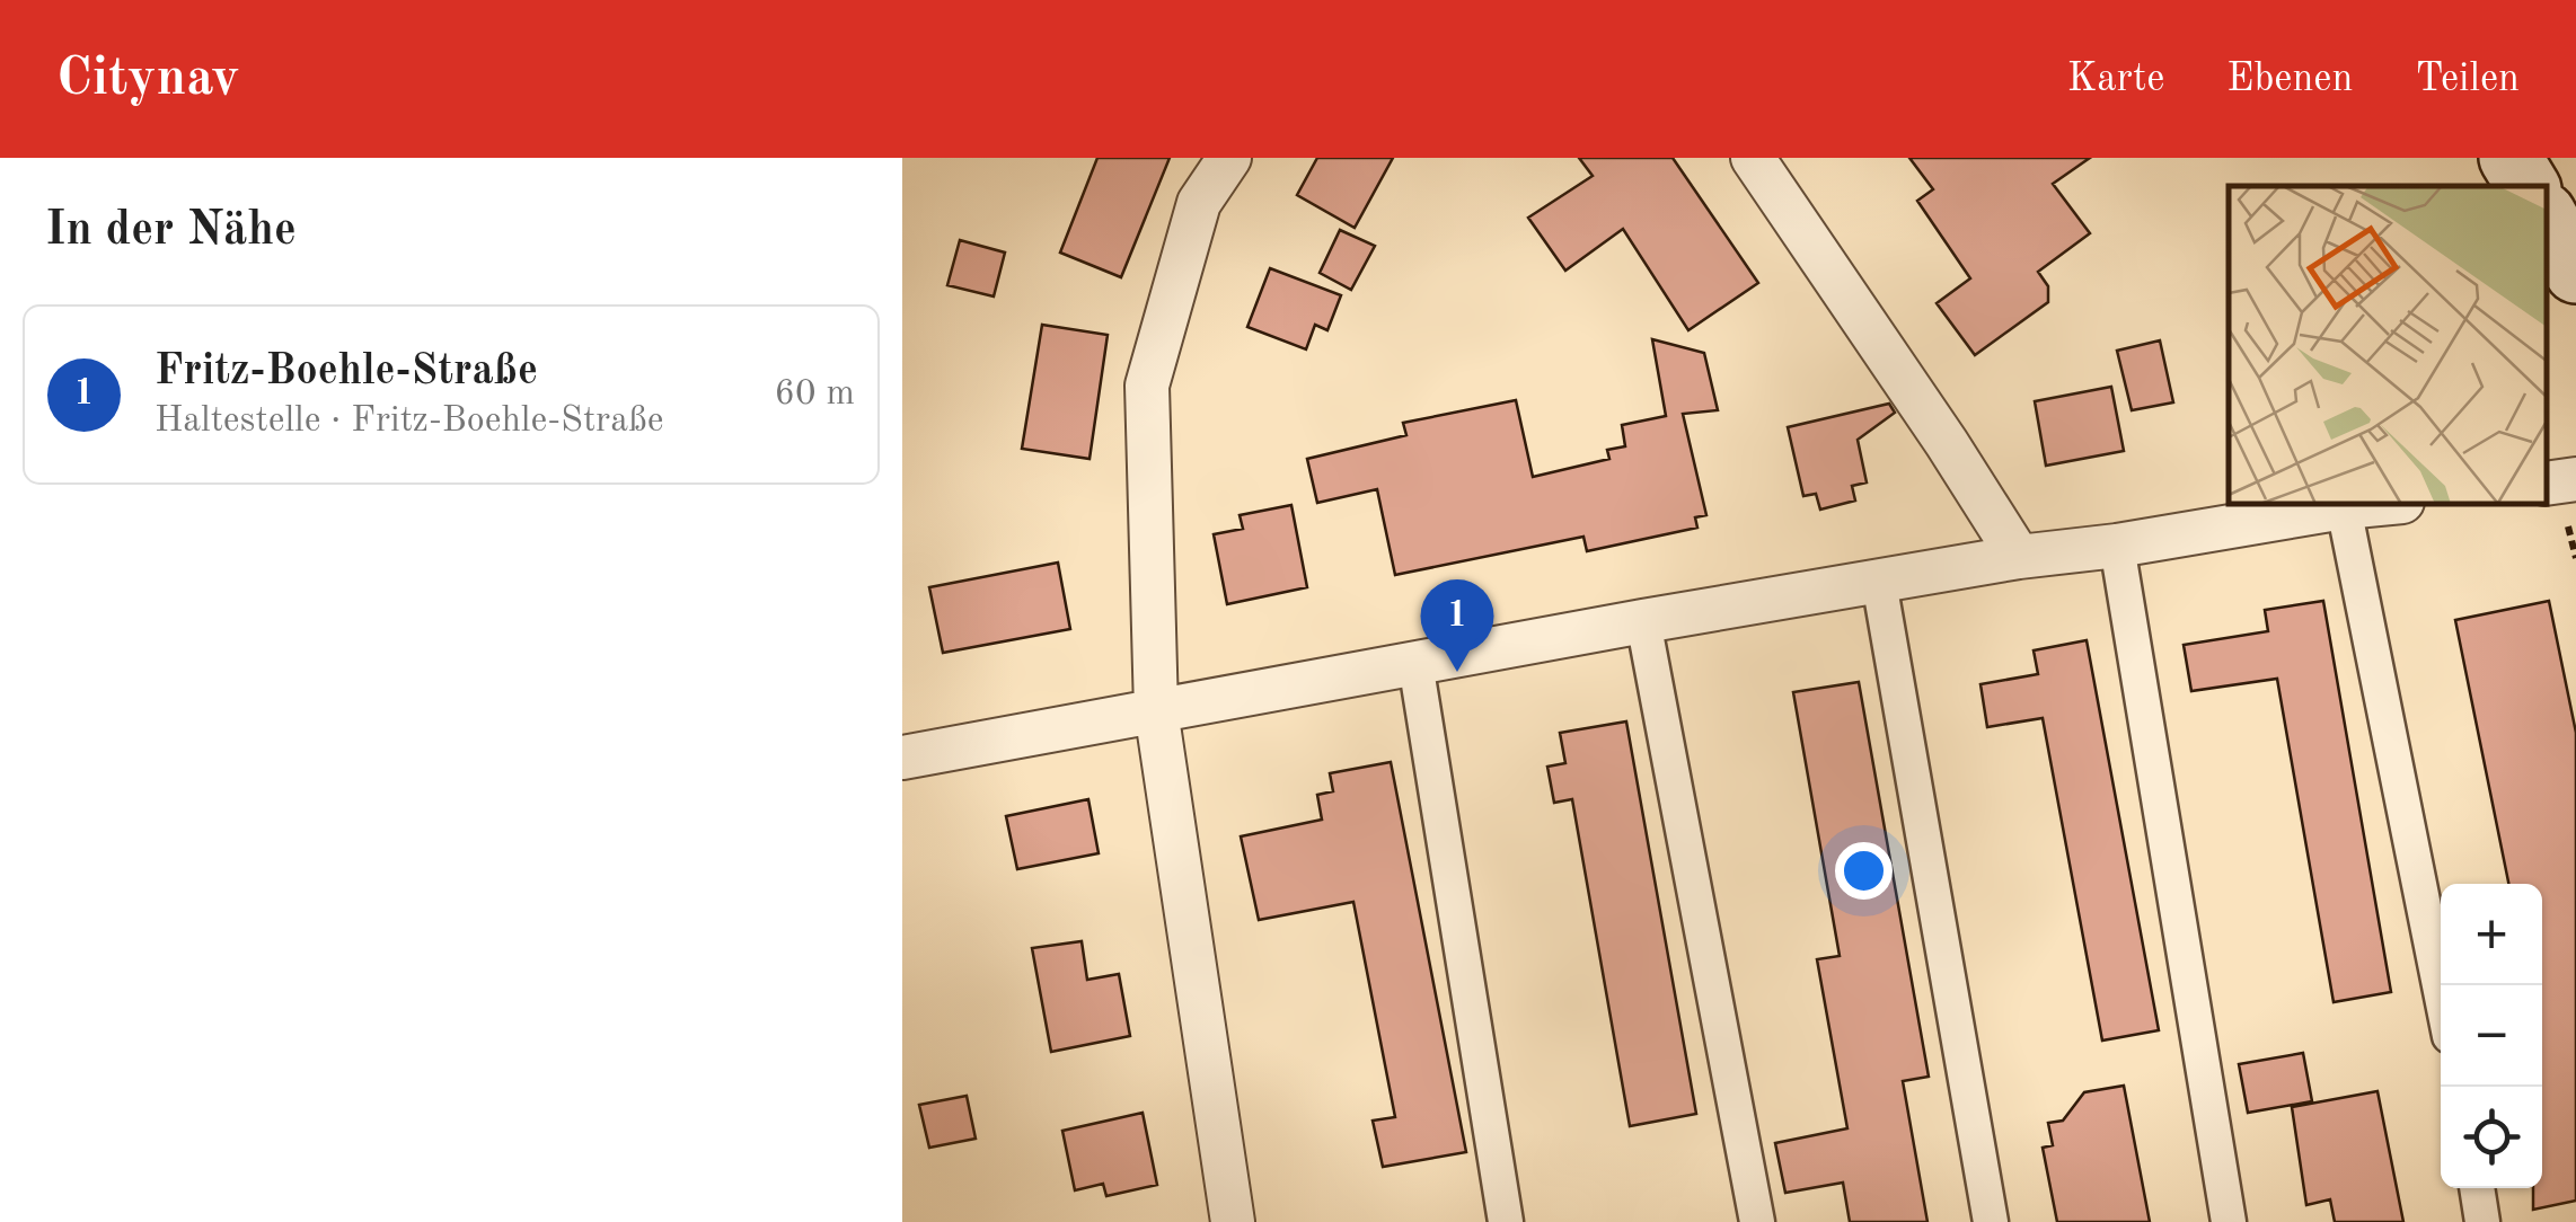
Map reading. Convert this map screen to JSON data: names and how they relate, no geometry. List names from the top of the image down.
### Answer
{
  "page": {
    "header": "Citynav",
    "nav": ["Karte", "Ebenen", "Teilen"],
    "heading": "In der Nähe",
    "list": [
      {
        "mark": "1",
        "name": "Fritz-Boehle-Straße",
        "note": "Haltestelle · Fritz-Boehle-Straße",
        "value": "60 m"
      }
    ],
    "pins": "1",
    "map_buttons": ["+", "−"]
  }
}
